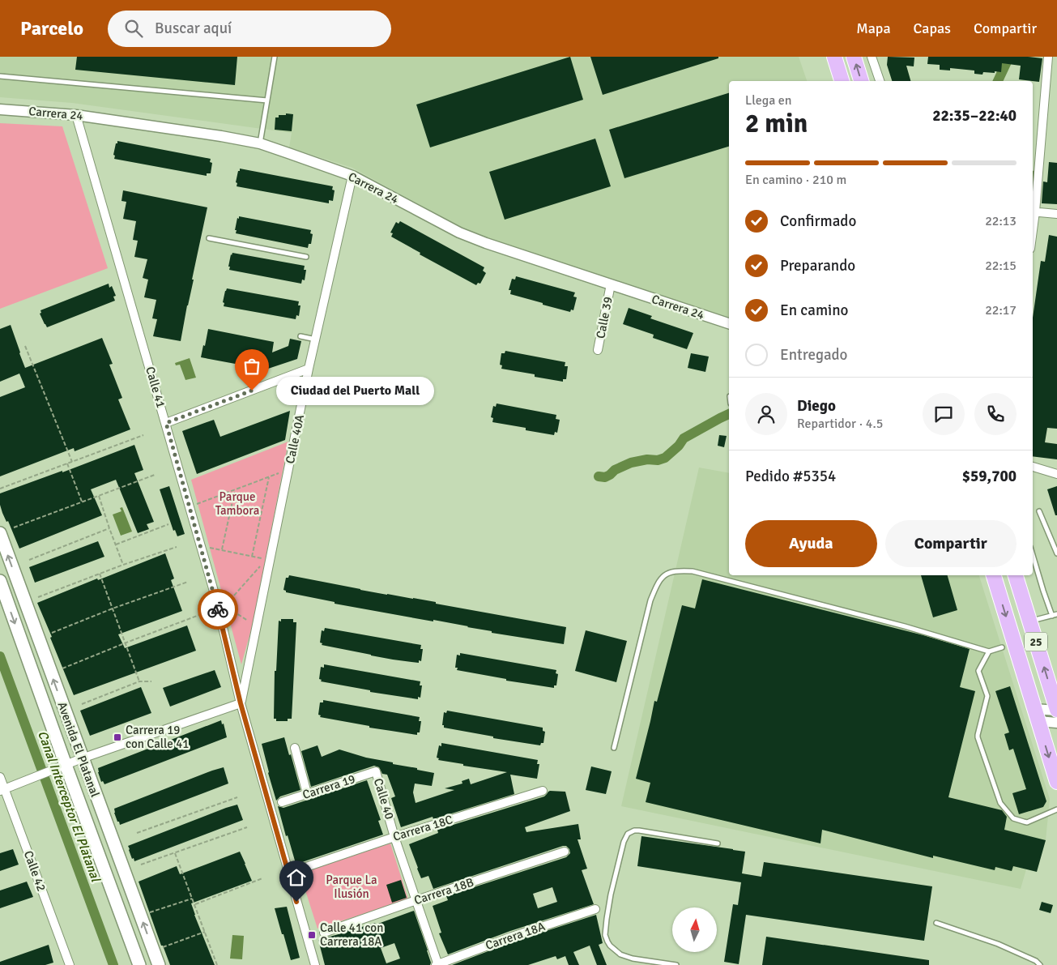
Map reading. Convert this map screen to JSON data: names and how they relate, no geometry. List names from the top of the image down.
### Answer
{
  "streets": {
    "highway": ["25"],
    "main road": ["Avenida El Platanal"],
    "street": [
      "Carrera 24",
      "Calle 39",
      "Calle 41",
      "Calle 40A",
      "Carrera 19",
      "Calle 40",
      "Carrera 18C",
      "Calle 42",
      "Carrera 18B",
      "Carrera 18A"
    ]
  },
  "crossings": [
    ["Carrera 24", "Calle 39"],
    ["Carrera 24", "Calle 41"],
    ["Carrera 24", "Calle 40A"],
    ["Calle 41", "Calle 40A"],
    ["Carrera 19", "Calle 40"],
    ["Calle 40", "Carrera 18C"],
    ["Calle 40", "Carrera 18B"],
    ["Calle 40", "Carrera 18A"]
  ],
  "water": ["Canal Interceptor El Platanal"],
  "parks": ["Parque Tambora", "Parque La Ilusión"],
  "places": {
    "other": ["Ciudad del Puerto Mall"],
    "transit": ["Carrera 19 con Calle 41", "Calle 41 con Carrera 18A"]
  },
  "north": "top",
  "page": {
    "header": "Parcelo",
    "search": "Buscar aquí",
    "nav": ["Mapa", "Capas", "Compartir"],
    "heading": ["2 min", "Llega en", "22:35–22:40"],
    "panel": [
      "Diego",
      "Repartidor · 4.5",
      "Pedido #5354",
      "$59,700"
    ],
    "bar": "En camino · 210 m",
    "list": [
      ["Confirmado", "22:13"],
      ["Preparando", "22:15"],
      ["En camino", "22:17"],
      "Entregado"
    ],
    "bubble": "Ciudad del Puerto Mall",
    "buttons": ["Ayuda", "Compartir"]
  }
}
